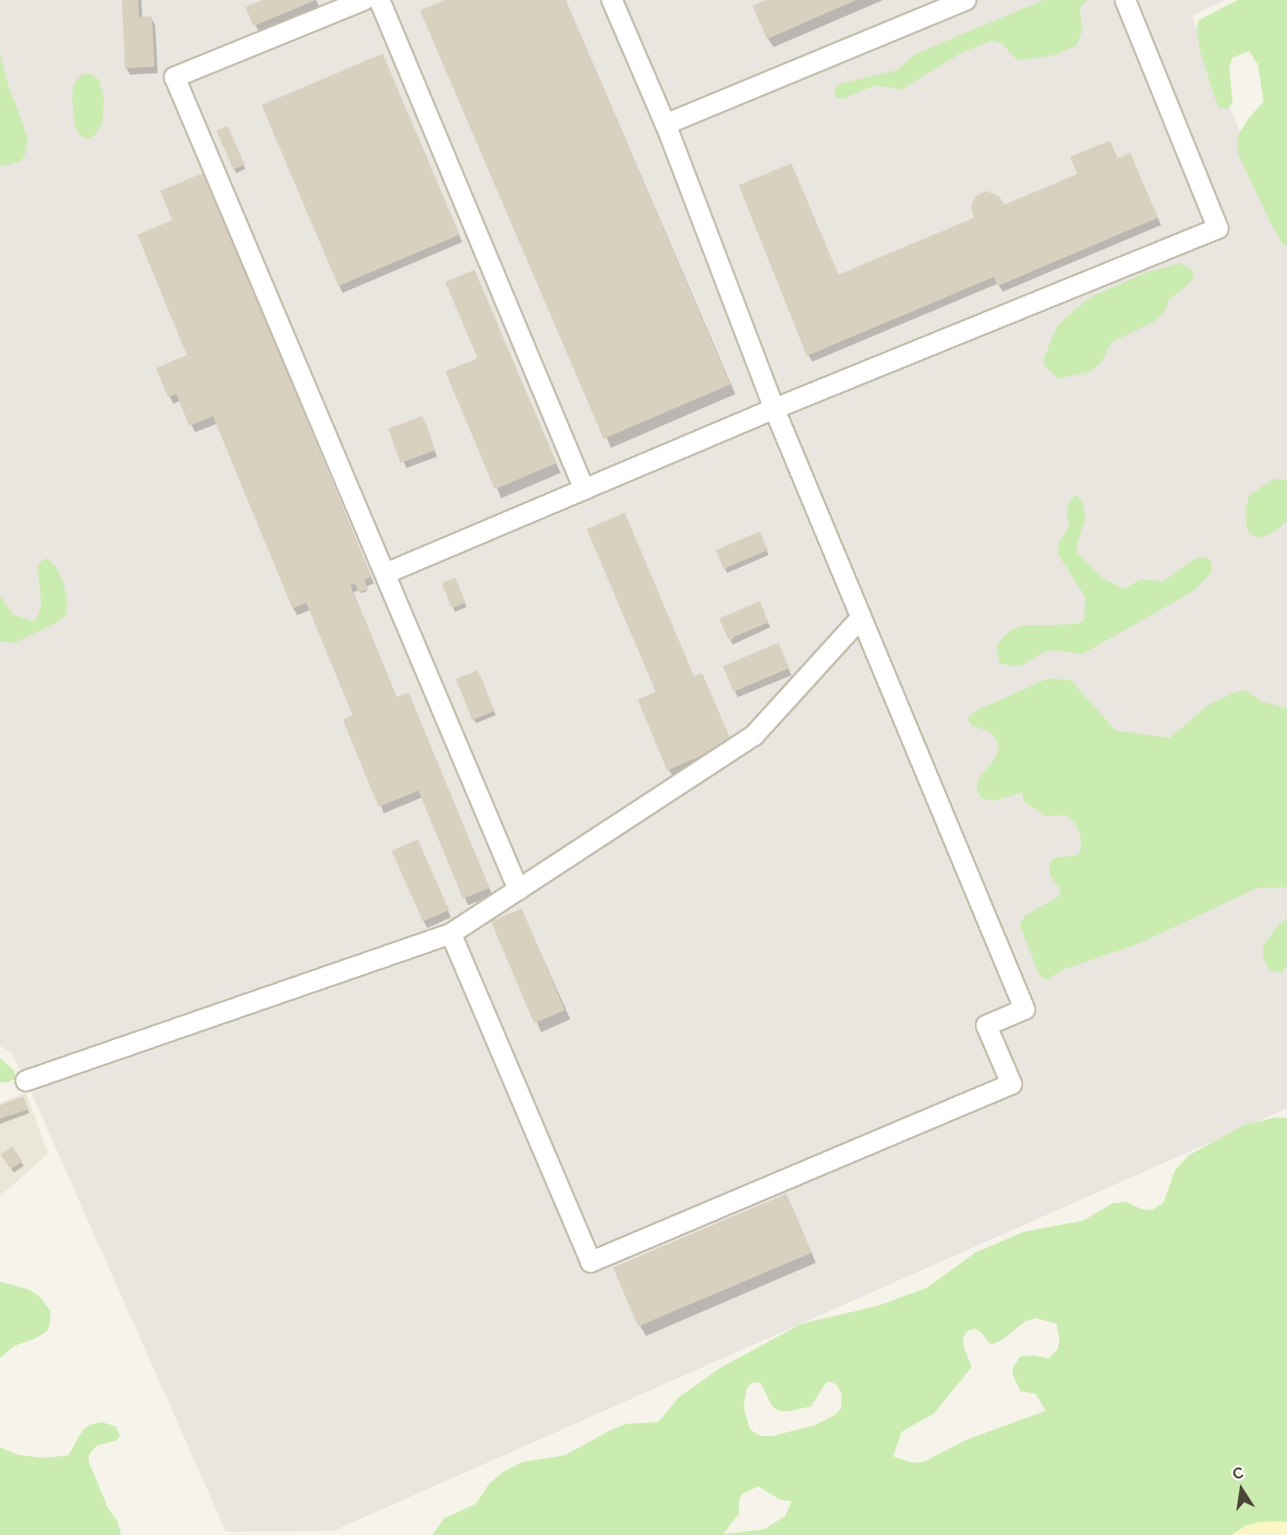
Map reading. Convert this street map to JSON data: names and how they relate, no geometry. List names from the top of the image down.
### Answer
{
  "north": "top"
}
